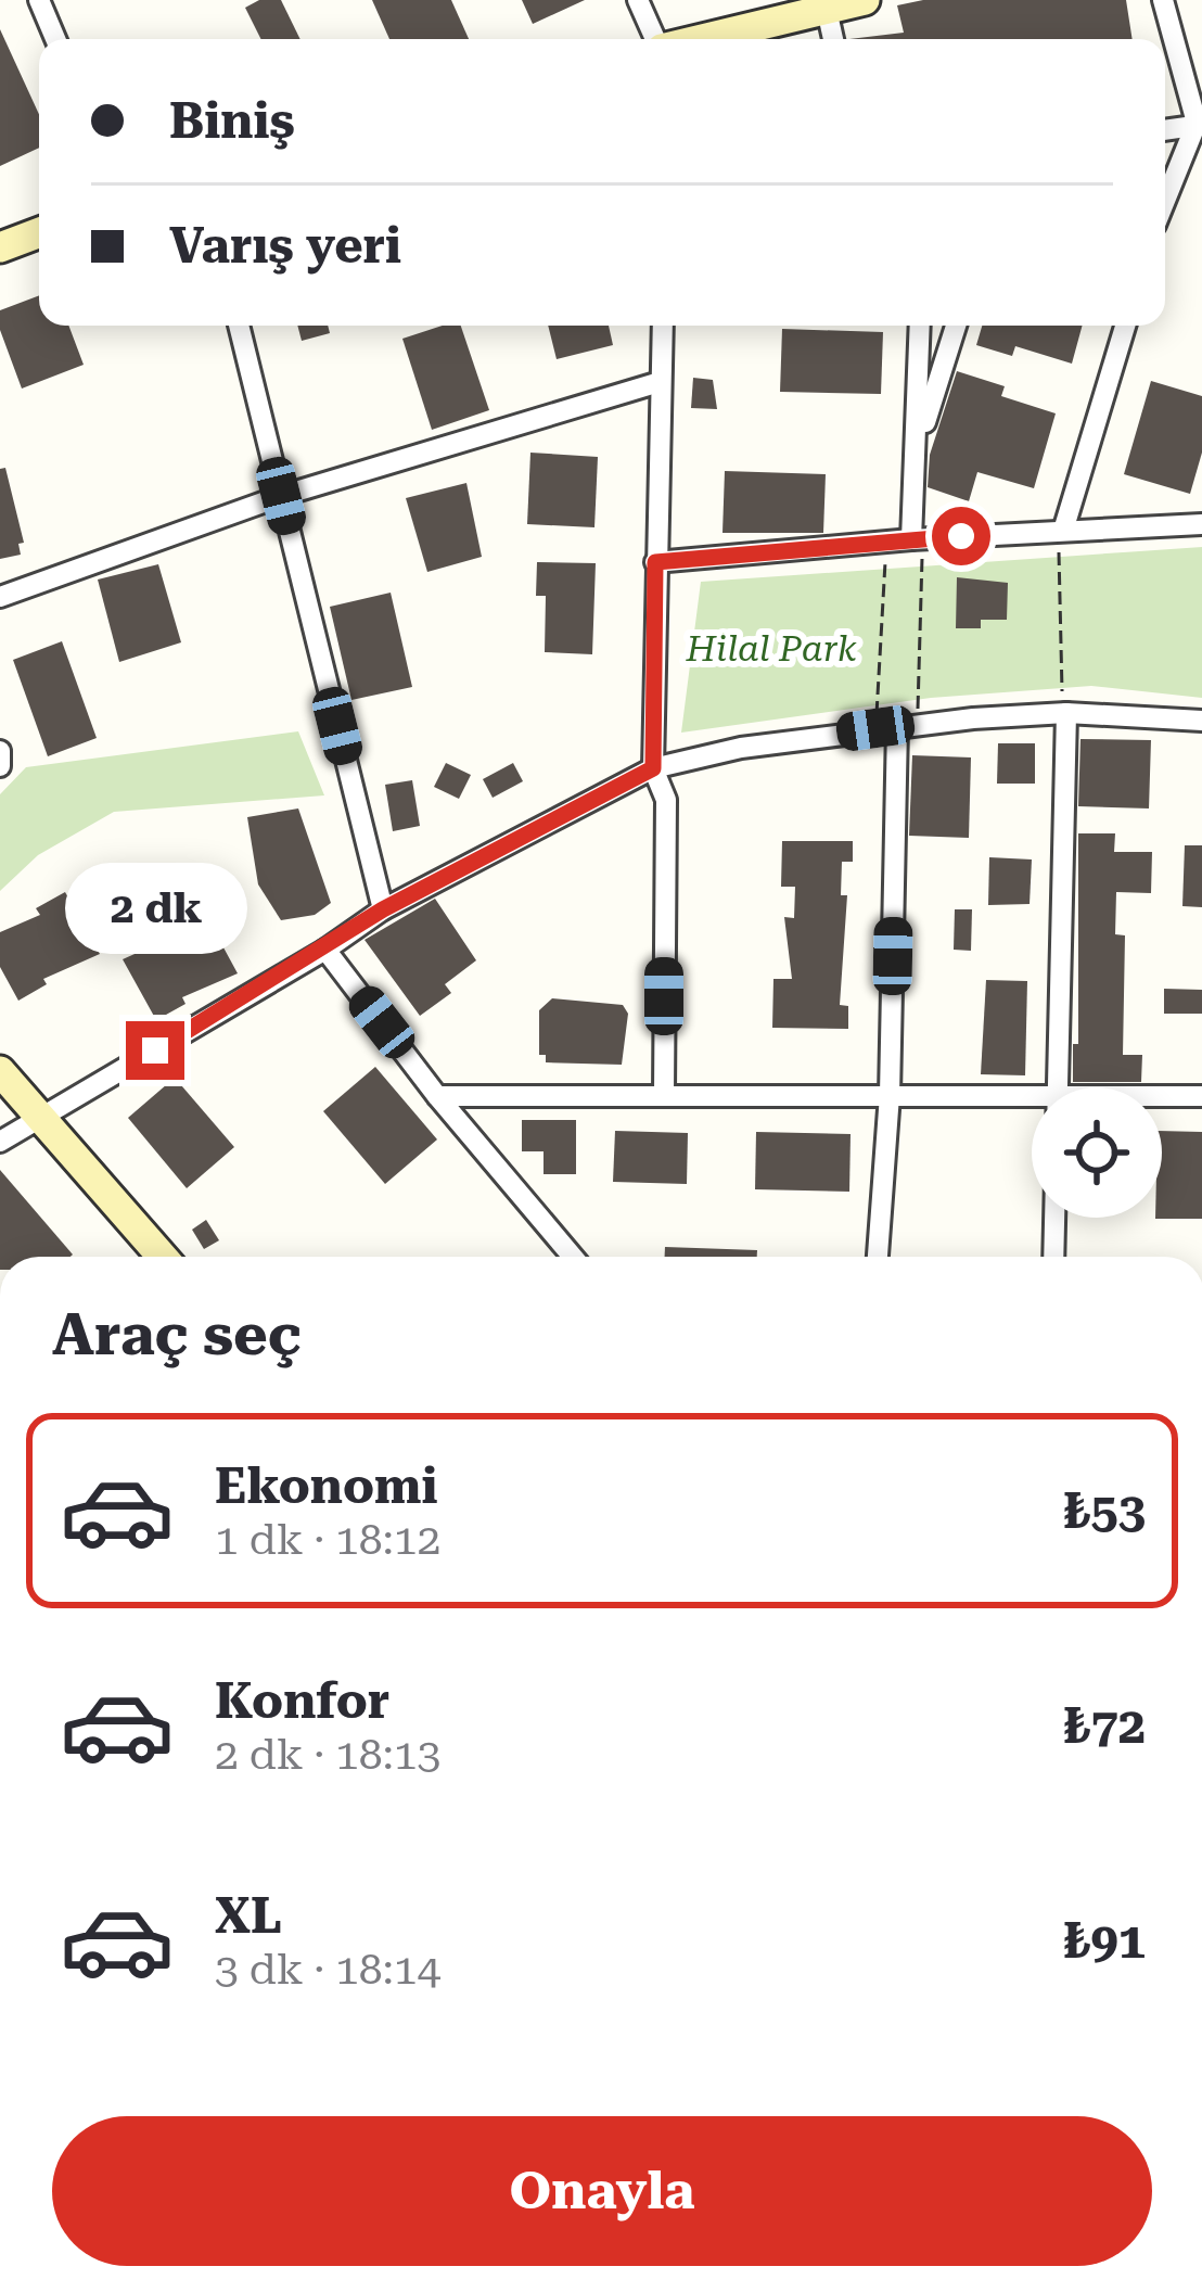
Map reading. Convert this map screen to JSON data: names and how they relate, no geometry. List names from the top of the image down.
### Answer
{
  "parks": ["Hilal Park"],
  "page": {
    "banner": ["Biniş", "Varış yeri"],
    "bubble": "2 dk",
    "heading": "Araç seç",
    "list": [
      {
        "name": "Ekonomi",
        "note": "1 dk · 18:12",
        "value": "₺53"
      },
      {
        "name": "Konfor",
        "note": "2 dk · 18:13",
        "value": "₺72"
      },
      {
        "name": "XL",
        "note": "3 dk · 18:14",
        "value": "₺91"
      }
    ],
    "buttons": "Onayla"
  }
}
